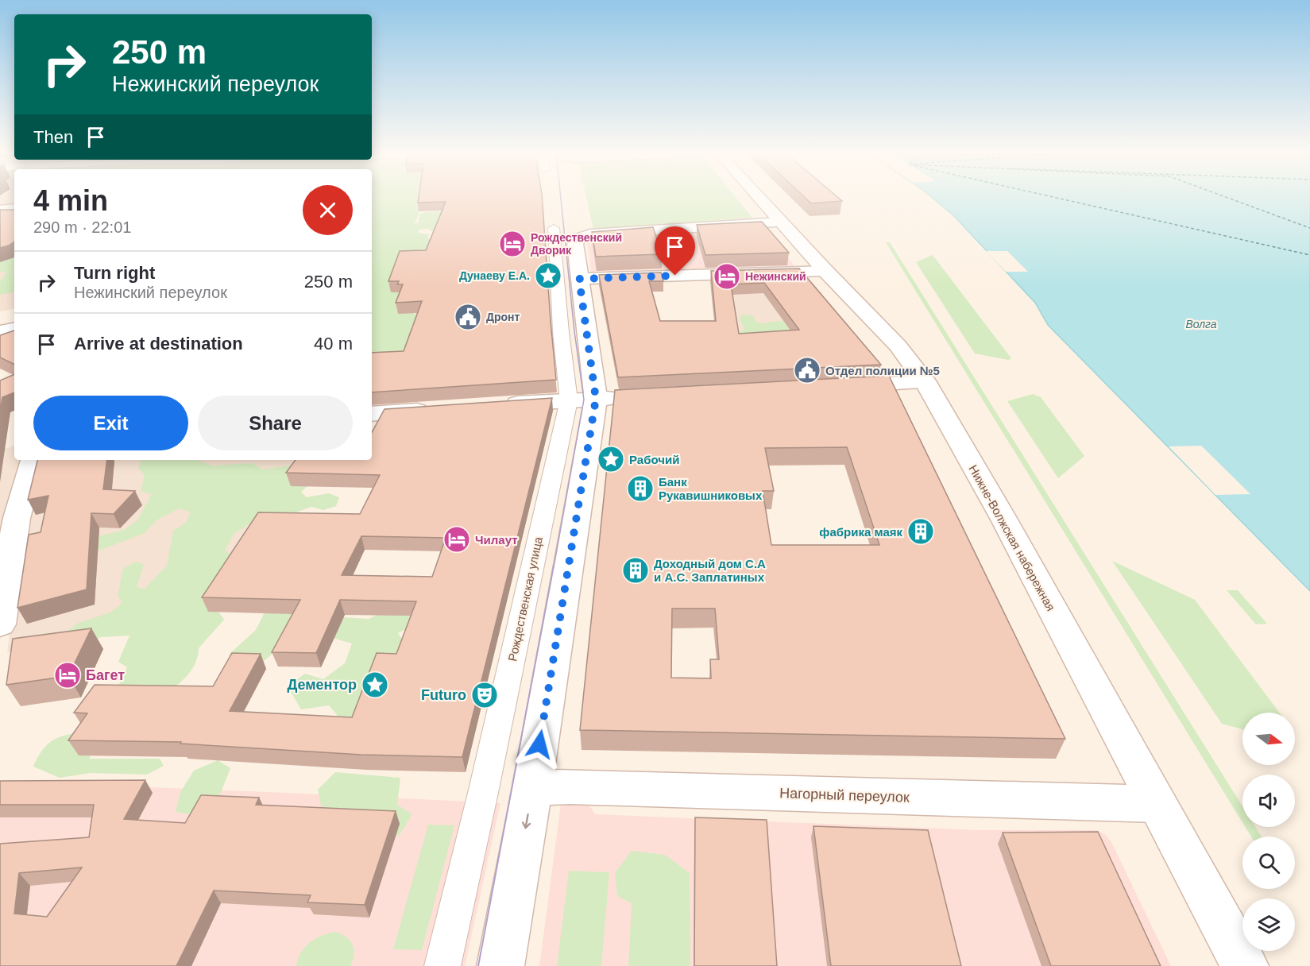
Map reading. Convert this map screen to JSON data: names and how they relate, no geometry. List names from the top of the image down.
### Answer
{
  "streets": {
    "street": ["Нижне-Волжская набережная", "Рождественская улица", "Нагорный переулок"]
  },
  "crossings": [
    ["Нижне-Волжская набережная", "Рождественская улица"],
    ["Нижне-Волжская набережная", "Нагорный переулок"],
    ["Рождественская улица", "Нагорный переулок"]
  ],
  "water": ["Волга"],
  "places": {
    "hotel": [
      "Рождественский Дворик",
      "Нежинский",
      "Чилаут",
      "Багет"
    ],
    "place": ["Дунаеву Е.А.", "Рабочий", "Дементор"],
    "public building": ["Дронт", "Отдел полиции №5"],
    "building": ["Банк Рукавишниковых", "фабрика маяк", "Доходный дом С.А и А.С. Заплатиных"],
    "theatre": ["Futuro"]
  },
  "north": "right",
  "page": {
    "turn": ["250 m", "Нежинский переулок"],
    "then": "Then",
    "heading": ["4 min", "290 m · 22:01"],
    "list": [
      {
        "name": "Turn right",
        "note": "Нежинский переулок",
        "value": "250 m"
      },
      {
        "name": "Arrive at destination",
        "value": "40 m"
      }
    ],
    "buttons": ["Exit", "Share"]
  }
}
